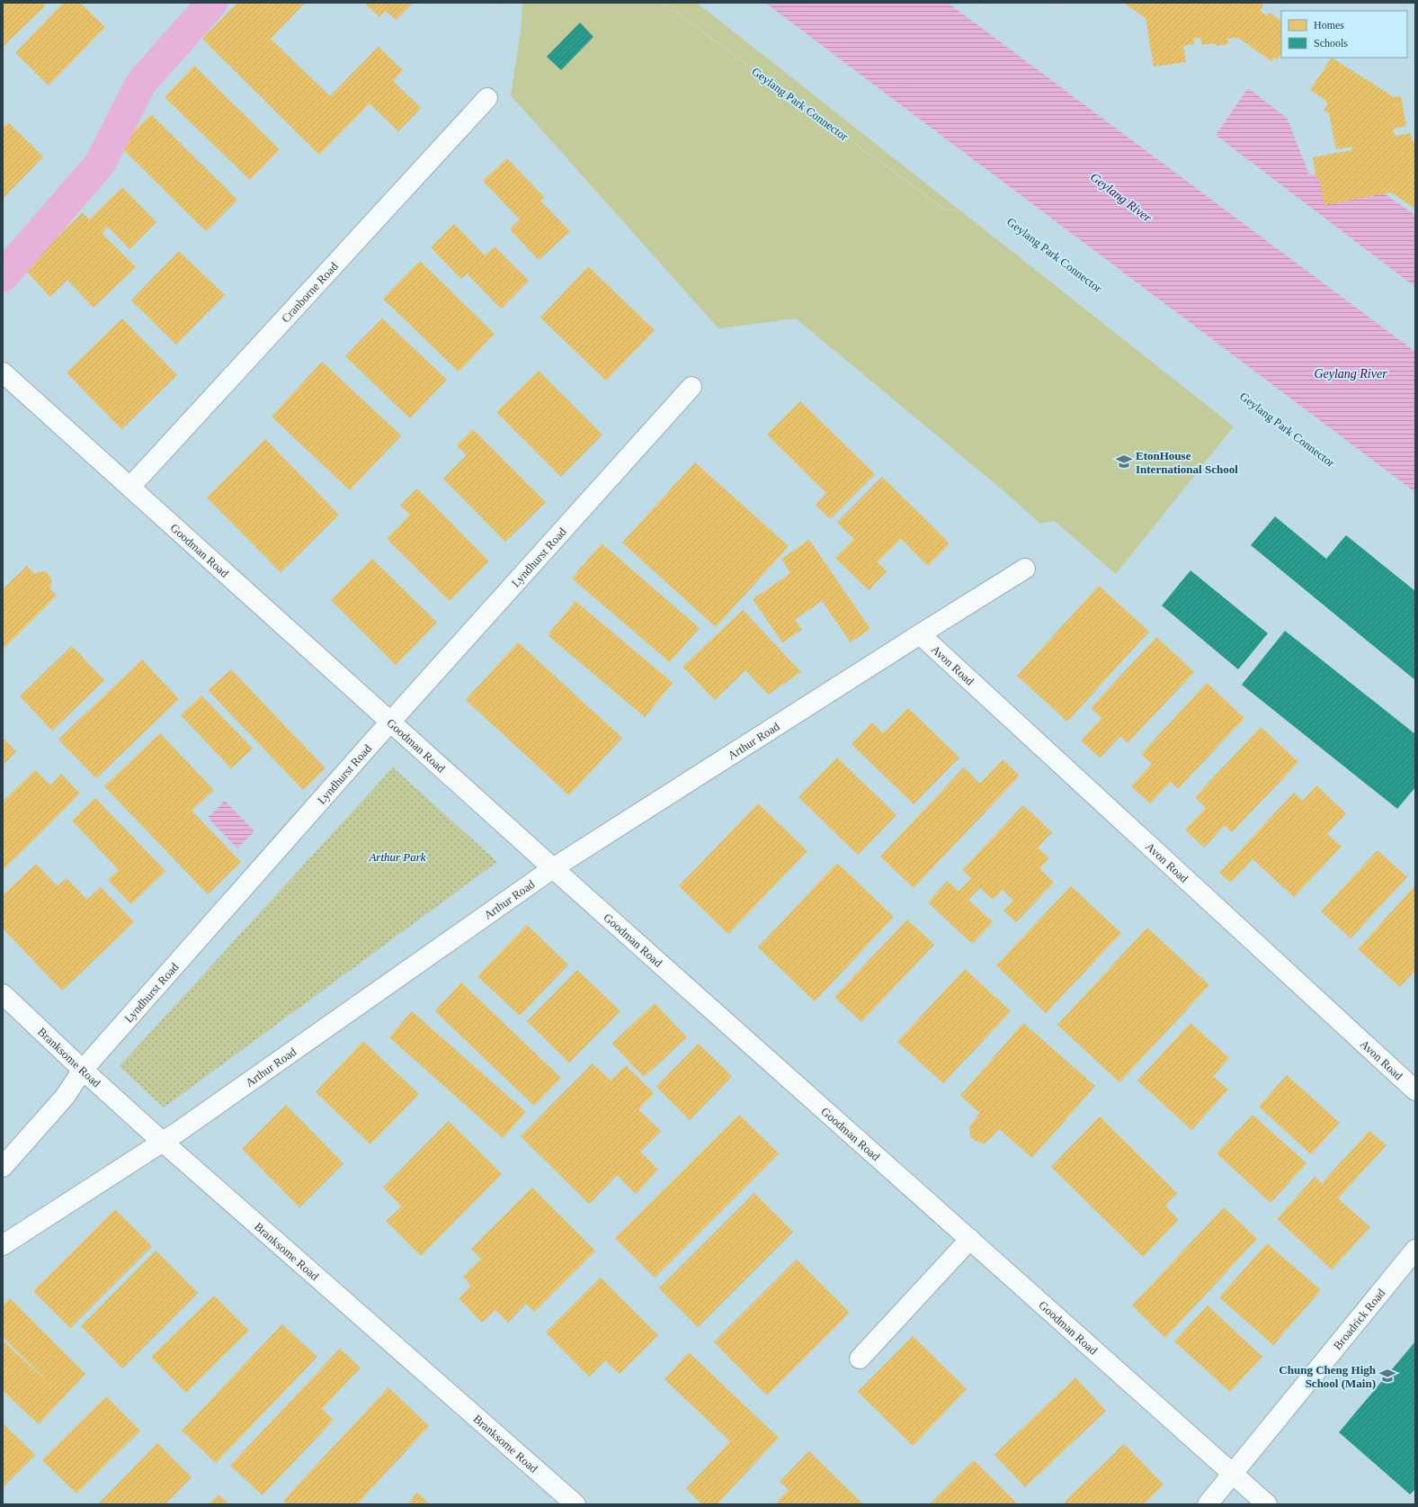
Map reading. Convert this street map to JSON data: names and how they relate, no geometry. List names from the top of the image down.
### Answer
{
  "streets": {
    "street": [
      "Cranborne Road",
      "Goodman Road",
      "Lyndhurst Road",
      "Avon Road",
      "Arthur Road",
      "Branksome Road",
      "Broadrick Road"
    ],
    "path": ["Geylang Park Connector"]
  },
  "crossings": [
    ["Cranborne Road", "Goodman Road"],
    ["Goodman Road", "Lyndhurst Road"],
    ["Goodman Road", "Arthur Road"],
    ["Goodman Road", "Broadrick Road"],
    ["Lyndhurst Road", "Branksome Road"],
    ["Avon Road", "Arthur Road"],
    ["Arthur Road", "Branksome Road"]
  ],
  "water": ["Geylang River"],
  "parks": ["Arthur Park"],
  "places": {
    "school or university": ["EtonHouse International School", "Chung Cheng High School (Main)"]
  },
  "legend": ["Homes", "Schools"]
}
